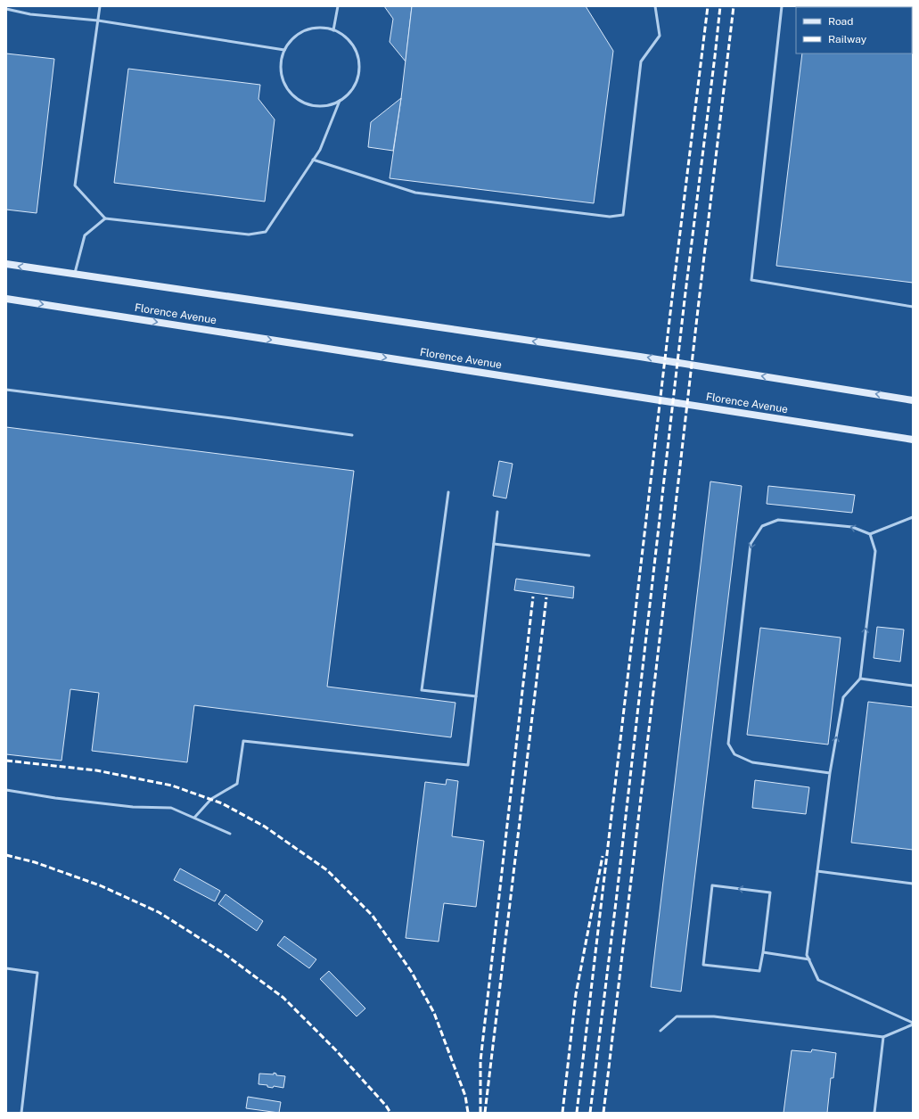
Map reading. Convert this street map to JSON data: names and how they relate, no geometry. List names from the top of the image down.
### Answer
{
  "streets": {
    "main road": ["Florence Avenue"]
  },
  "legend": ["Road", "Railway"]
}
